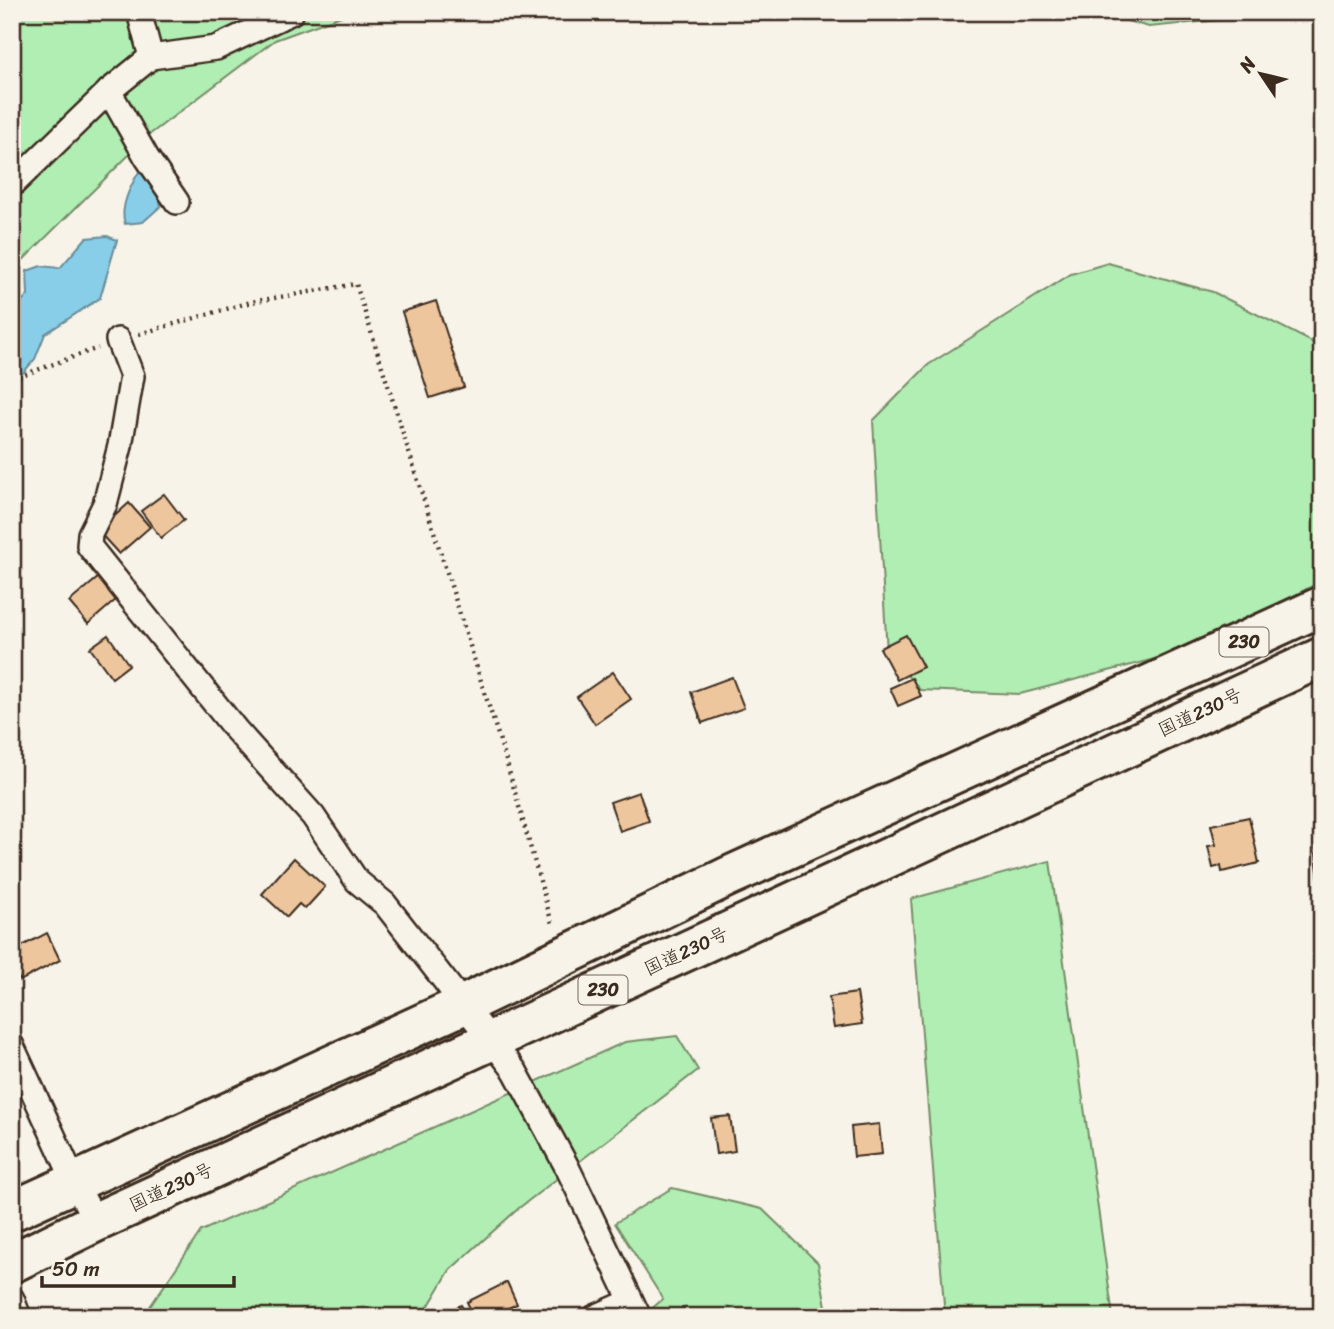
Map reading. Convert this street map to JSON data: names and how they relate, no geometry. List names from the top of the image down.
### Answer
{
  "streets": {
    "highway": ["230", "国道230号"]
  },
  "scale_bar": "50 m",
  "north": "top left"
}
